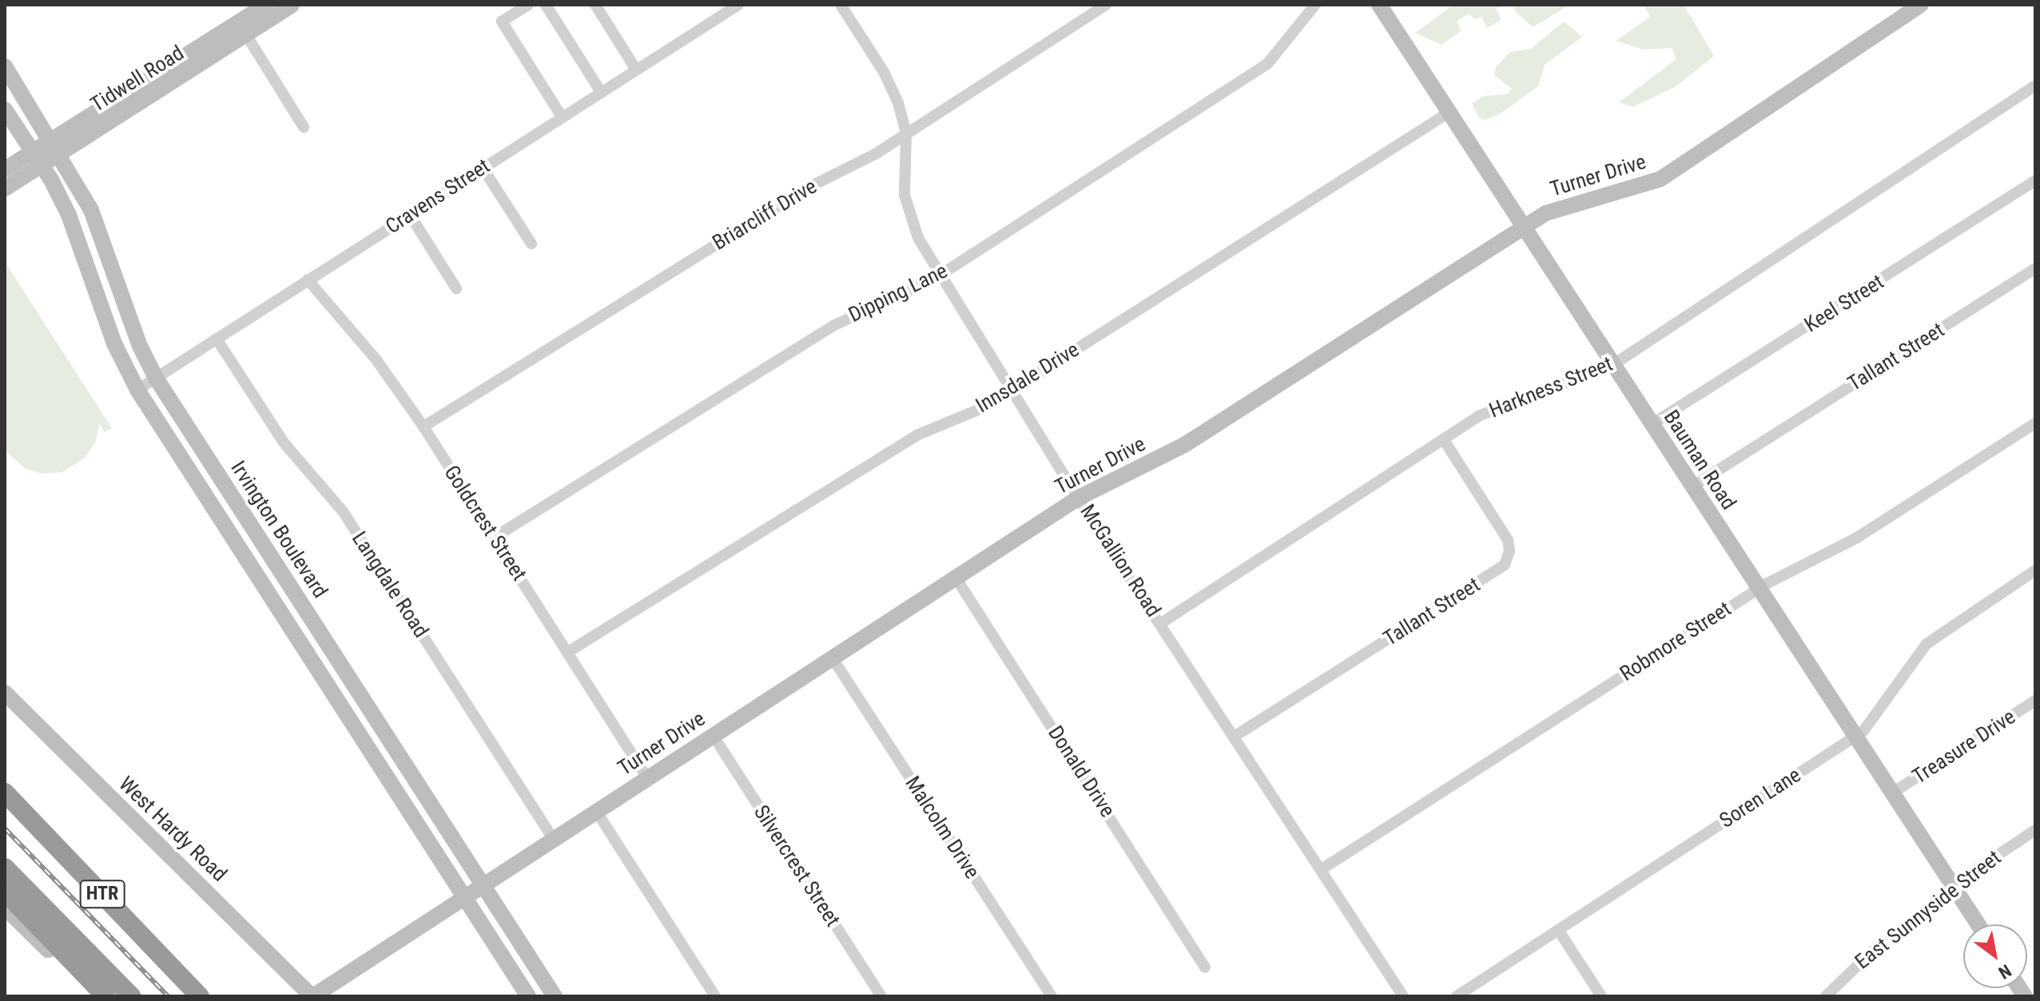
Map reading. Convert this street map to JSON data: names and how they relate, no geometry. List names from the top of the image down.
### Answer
{
  "streets": {
    "highway": ["HTR"],
    "main road": [
      "Tidwell Road",
      "Turner Drive",
      "Bauman Road",
      "Irvington Boulevard",
      "West Hardy Road"
    ],
    "street": [
      "Cravens Street",
      "Briarcliff Drive",
      "Dipping Lane",
      "Keel Street",
      "Tallant Street",
      "Innsdale Drive",
      "Harkness Street",
      "Goldcrest Street",
      "McGallion Road",
      "Langdale Road",
      "Robmore Street",
      "Treasure Drive",
      "Donald Drive",
      "Soren Lane",
      "Malcolm Drive",
      "Silvercrest Street",
      "East Sunnyside Street"
    ]
  },
  "crossings": [
    ["Tidwell Road", "Irvington Boulevard"],
    ["Turner Drive", "Bauman Road"],
    ["Turner Drive", "Goldcrest Street"],
    ["Turner Drive", "Irvington Boulevard"],
    ["Turner Drive", "McGallion Road"],
    ["Turner Drive", "Langdale Road"],
    ["Turner Drive", "Donald Drive"],
    ["Turner Drive", "Malcolm Drive"],
    ["Turner Drive", "West Hardy Road"],
    ["Turner Drive", "Silvercrest Street"],
    ["Cravens Street", "Goldcrest Street"],
    ["Cravens Street", "Irvington Boulevard"],
    ["Cravens Street", "Langdale Road"],
    ["Briarcliff Drive", "Goldcrest Street"],
    ["Briarcliff Drive", "McGallion Road"],
    ["Dipping Lane", "Goldcrest Street"],
    ["Dipping Lane", "McGallion Road"],
    ["Keel Street", "Bauman Road"],
    ["Tallant Street", "Harkness Street"],
    ["Tallant Street", "Bauman Road"],
    ["Tallant Street", "McGallion Road"],
    ["Innsdale Drive", "Bauman Road"],
    ["Innsdale Drive", "Goldcrest Street"],
    ["Innsdale Drive", "McGallion Road"],
    ["Harkness Street", "Bauman Road"],
    ["Harkness Street", "McGallion Road"],
    ["Bauman Road", "Robmore Street"],
    ["Bauman Road", "Treasure Drive"],
    ["Bauman Road", "Soren Lane"],
    ["Bauman Road", "East Sunnyside Street"],
    ["McGallion Road", "Robmore Street"]
  ],
  "north": "bottom right"
}
